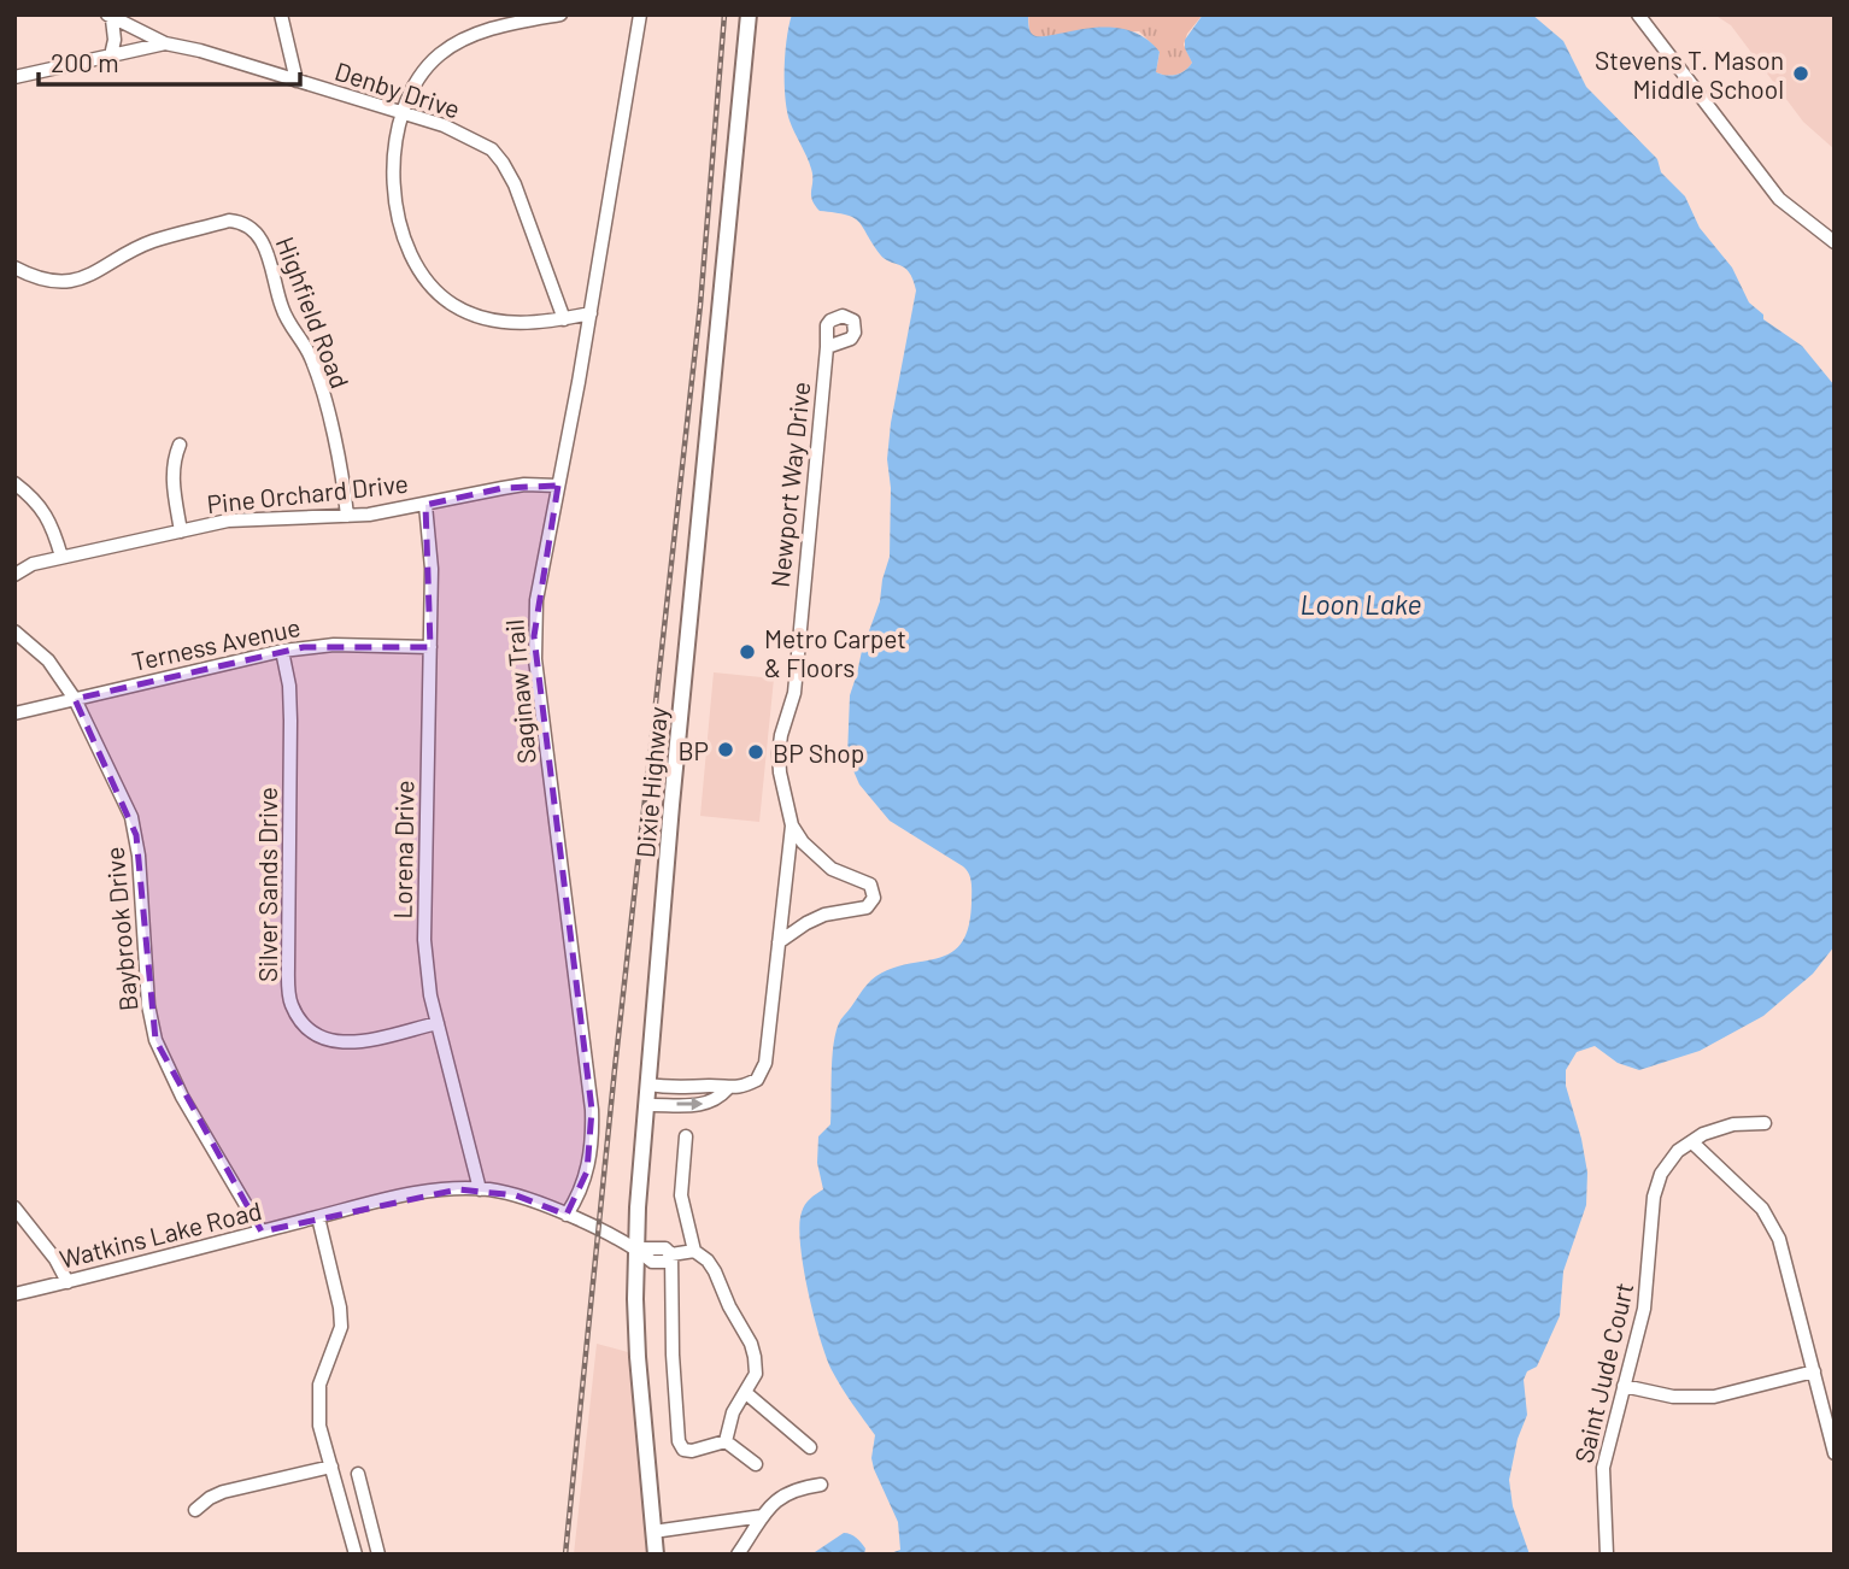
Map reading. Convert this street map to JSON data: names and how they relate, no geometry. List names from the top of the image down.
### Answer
{
  "streets": {
    "main road": ["Dixie Highway"],
    "street": [
      "Denby Drive",
      "Highfield Road",
      "Newport Way Drive",
      "Pine Orchard Drive",
      "Terness Avenue",
      "Saginaw Trail",
      "Lorena Drive",
      "Silver Sands Drive",
      "Baybrook Drive",
      "Watkins Lake Road",
      "Saint Jude Court"
    ]
  },
  "crossings": [
    ["Highfield Road", "Pine Orchard Drive"],
    ["Newport Way Drive", "Dixie Highway"],
    ["Pine Orchard Drive", "Saginaw Trail"],
    ["Pine Orchard Drive", "Lorena Drive"],
    ["Terness Avenue", "Lorena Drive"],
    ["Terness Avenue", "Silver Sands Drive"],
    ["Terness Avenue", "Baybrook Drive"],
    ["Saginaw Trail", "Watkins Lake Road"],
    ["Dixie Highway", "Watkins Lake Road"],
    ["Lorena Drive", "Silver Sands Drive"],
    ["Lorena Drive", "Watkins Lake Road"],
    ["Baybrook Drive", "Watkins Lake Road"]
  ],
  "water": ["Loon Lake"],
  "places": [
    "Stevens T. Mason Middle School",
    "Metro Carpet & Floors",
    "BP",
    "BP Shop"
  ],
  "scale_bar": "200 m"
}
